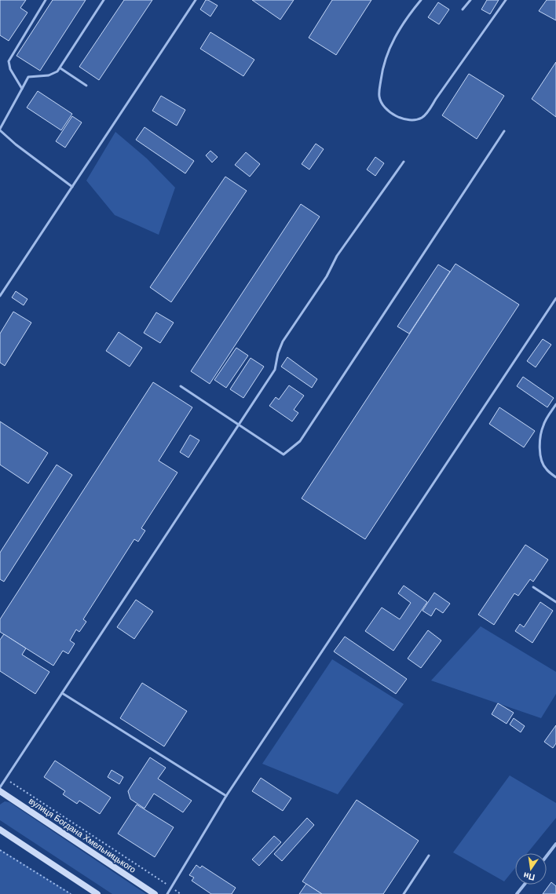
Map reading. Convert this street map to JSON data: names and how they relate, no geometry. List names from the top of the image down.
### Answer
{
  "streets": {
    "street": ["вулиця Богдана Хмельницького"]
  },
  "north": "bottom"
}
